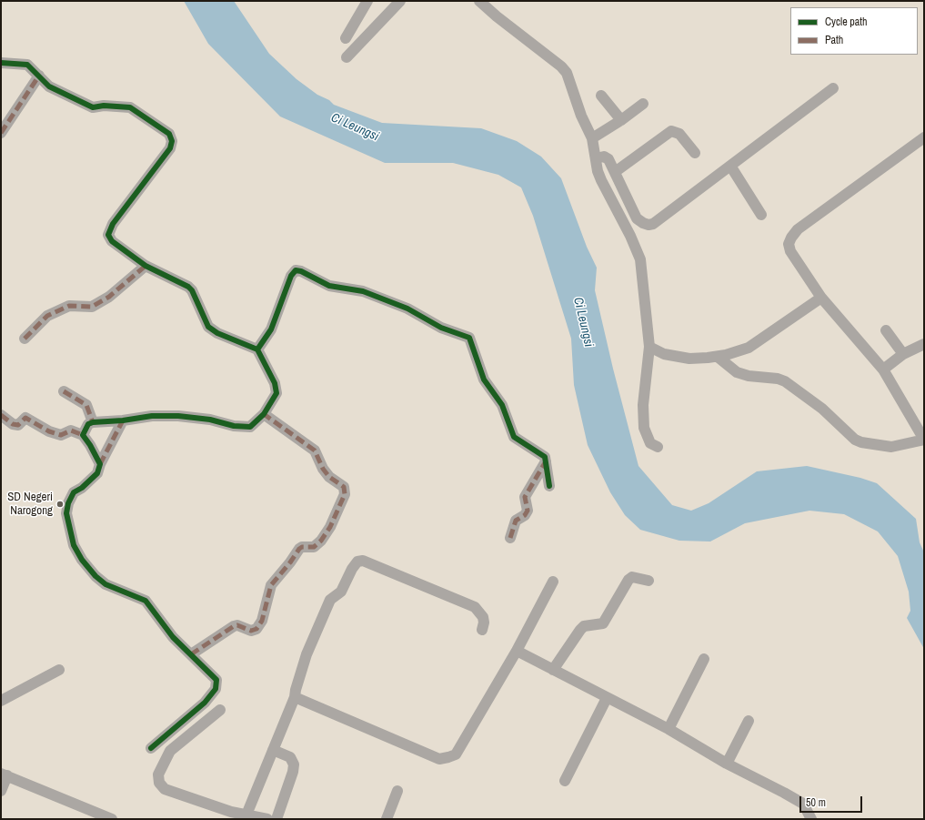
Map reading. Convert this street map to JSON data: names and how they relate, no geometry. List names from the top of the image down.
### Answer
{
  "water": ["Ci Leungsi"],
  "places": ["SD Negeri Narogong"],
  "legend": ["Cycle path", "Path"],
  "scale_bar": "50 m"
}
